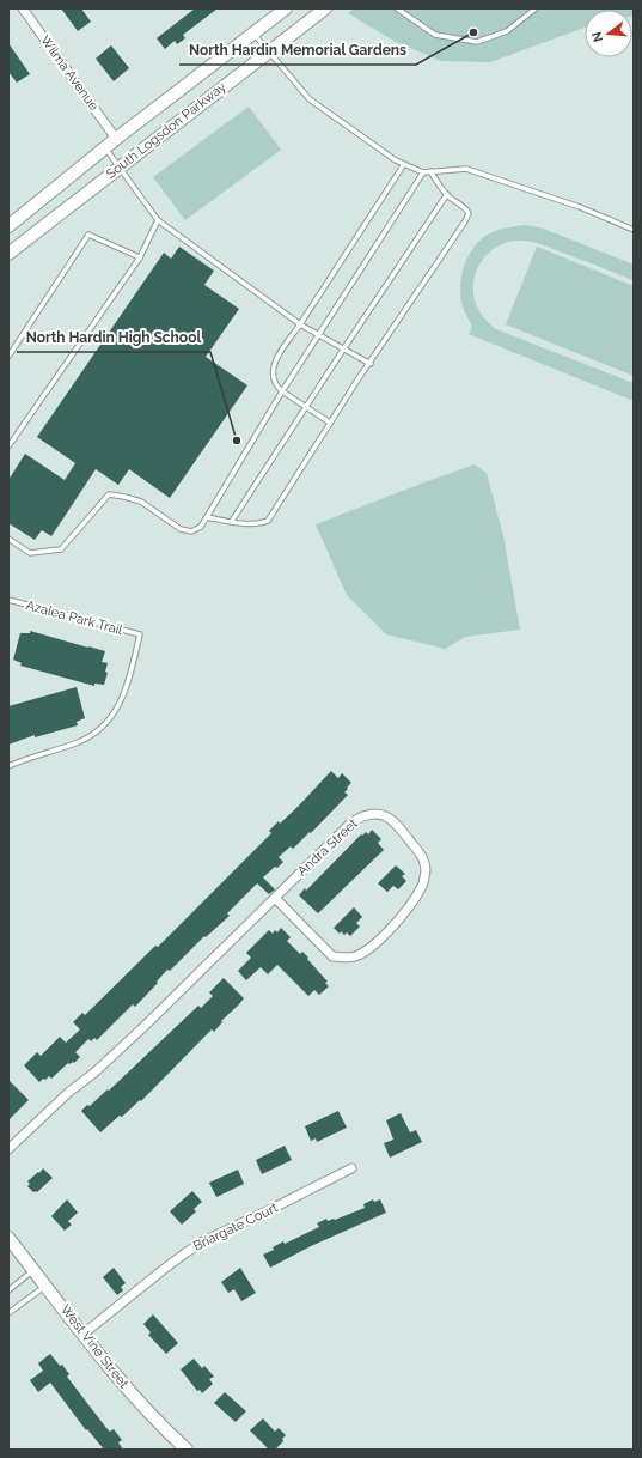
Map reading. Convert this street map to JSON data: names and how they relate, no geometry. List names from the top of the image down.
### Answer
{
  "streets": {
    "main road": ["South Logsdon Parkway", "West Vine Street"],
    "street": ["Wilma Avenue", "Andra Street", "Briargate Court"],
    "lane": ["Azalea Park Trail"]
  },
  "crossings": [
    ["Wilma Avenue", "South Logsdon Parkway"],
    ["Briargate Court", "West Vine Street"]
  ],
  "places": ["North Hardin Memorial Gardens", "North Hardin High School"],
  "north": "left"
}
